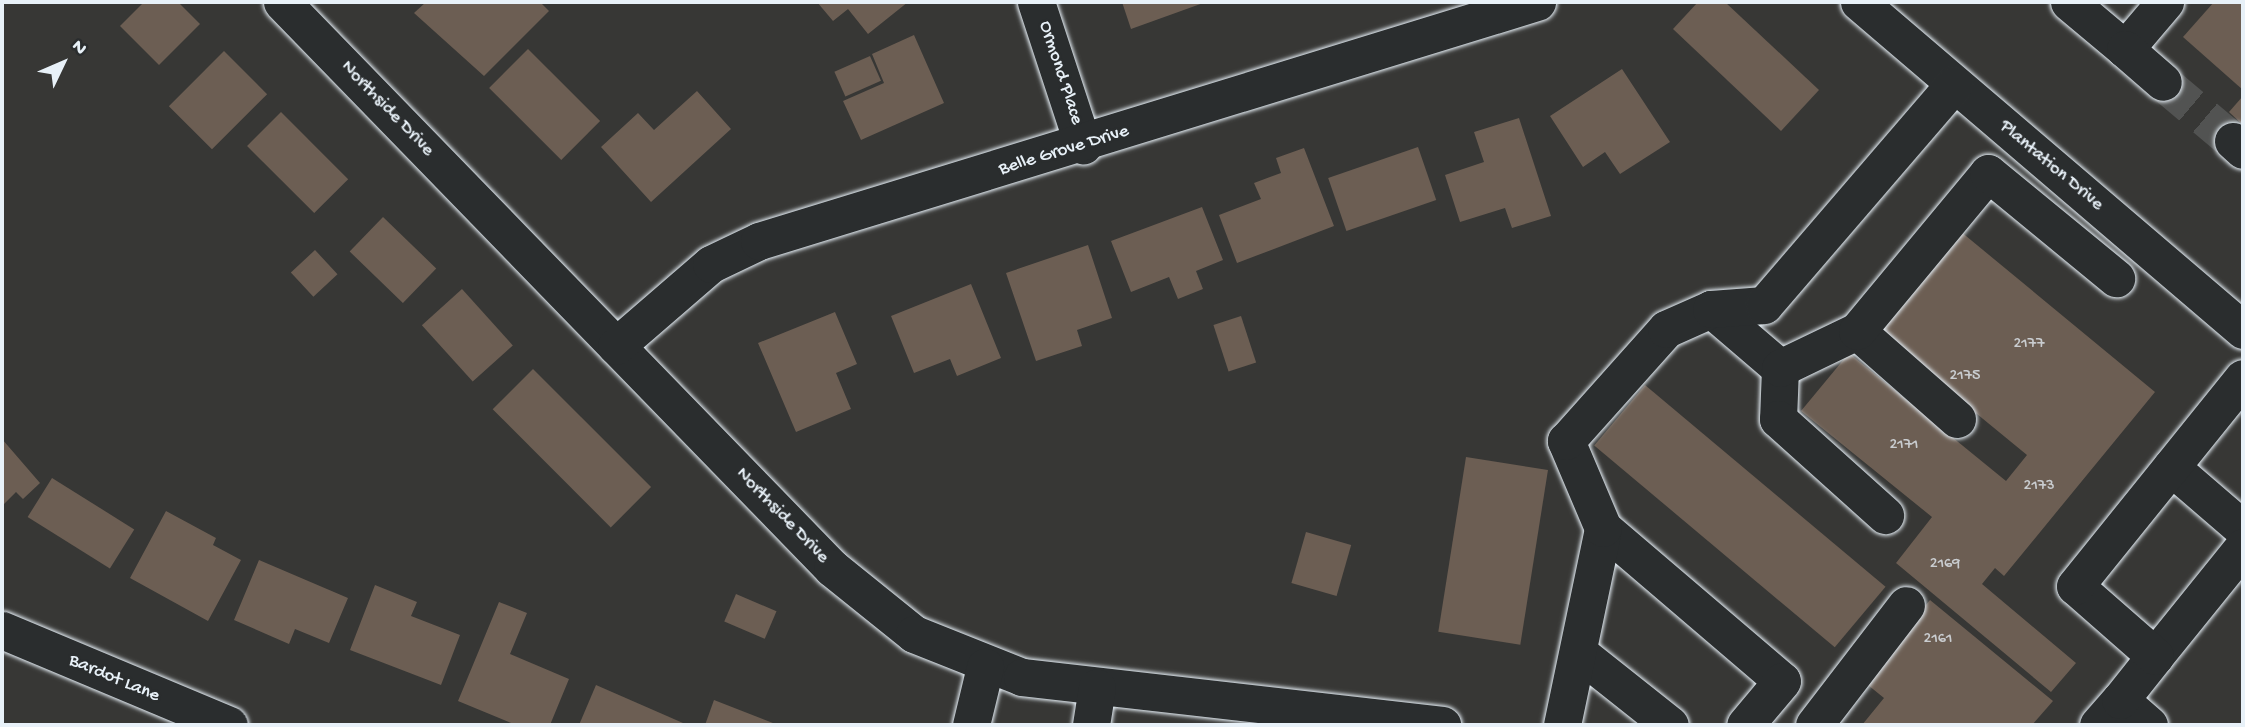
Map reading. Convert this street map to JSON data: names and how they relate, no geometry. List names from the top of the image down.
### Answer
{
  "streets": {
    "street": [
      "Ormond Place",
      "Northside Drive",
      "Belle Grove Drive",
      "Plantation Drive",
      "Bardot Lane"
    ]
  },
  "crossings": [
    ["Ormond Place", "Belle Grove Drive"],
    ["Northside Drive", "Belle Grove Drive"]
  ],
  "house_numbers": [
    "2177",
    "2175",
    "2171",
    "2173",
    "2169",
    "2161"
  ],
  "north": "top right"
}
